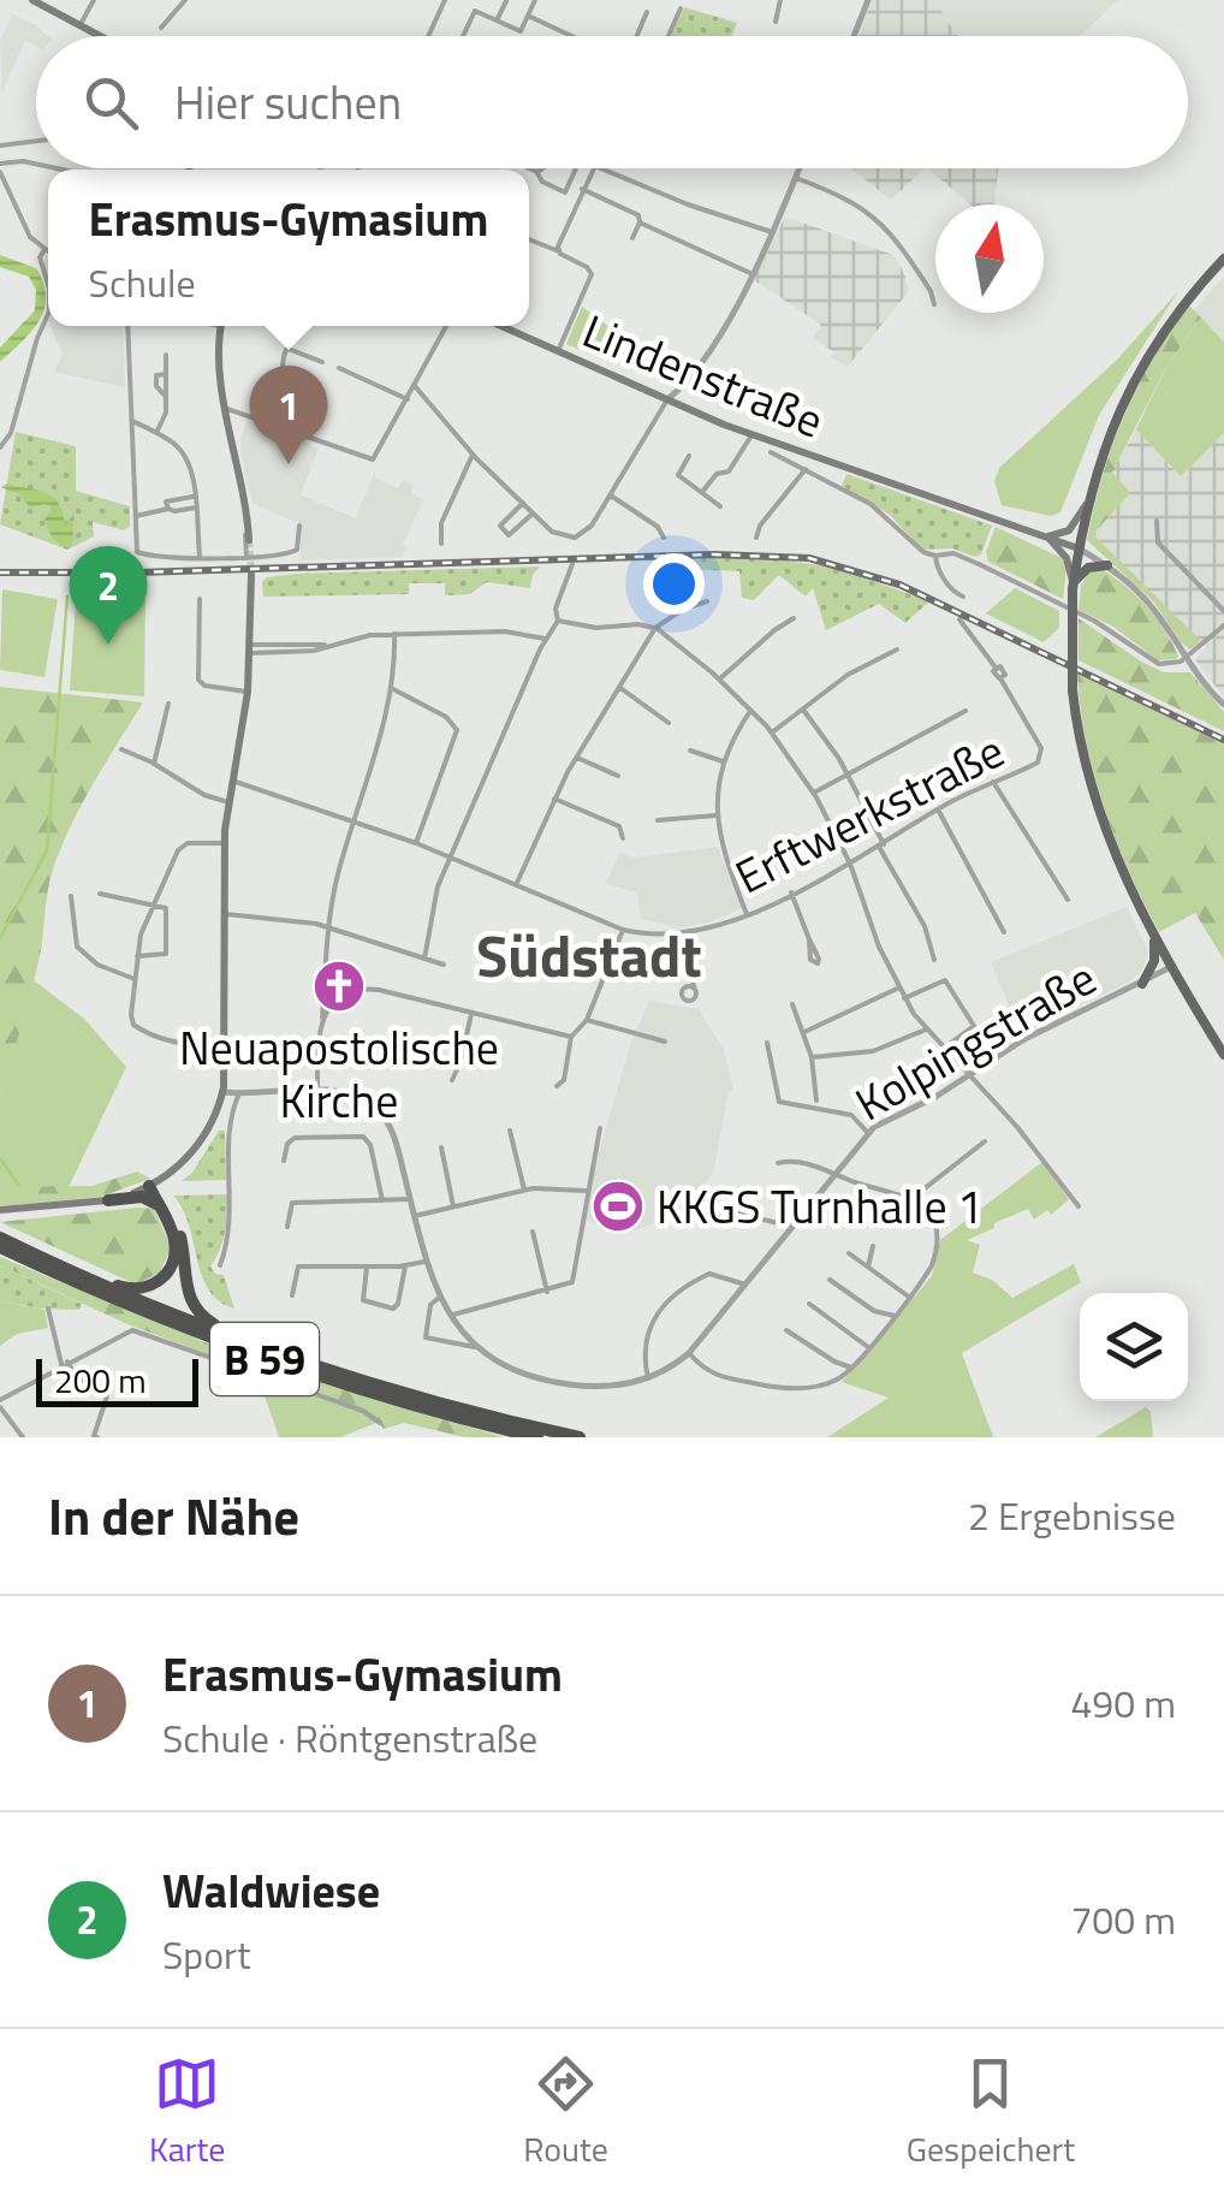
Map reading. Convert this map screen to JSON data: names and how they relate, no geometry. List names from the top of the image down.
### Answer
{
  "streets": {
    "highway": ["B 59"],
    "main road": ["Lindenstraße"],
    "street": ["Erftwerkstraße", "Kolpingstraße"]
  },
  "districts": ["Südstadt"],
  "places": {
    "church": ["Neuapostolische Kirche"],
    "sports": ["KKGS Turnhalle 1"]
  },
  "scale_bar": "200 m",
  "north": "top",
  "page": {
    "search": "Hier suchen",
    "popup": ["Erasmus-Gymasium", "Schule"],
    "pins": ["1", "2"],
    "scale": "200 m",
    "heading": ["In der Nähe", "2 Ergebnisse"],
    "list": [
      {
        "mark": "1",
        "name": "Erasmus-Gymasium",
        "note": "Schule · Röntgenstraße",
        "value": "490 m"
      },
      {
        "mark": "2",
        "name": "Waldwiese",
        "note": "Sport",
        "value": "700 m"
      }
    ],
    "nav": ["Karte", "Route", "Gespeichert"]
  }
}
